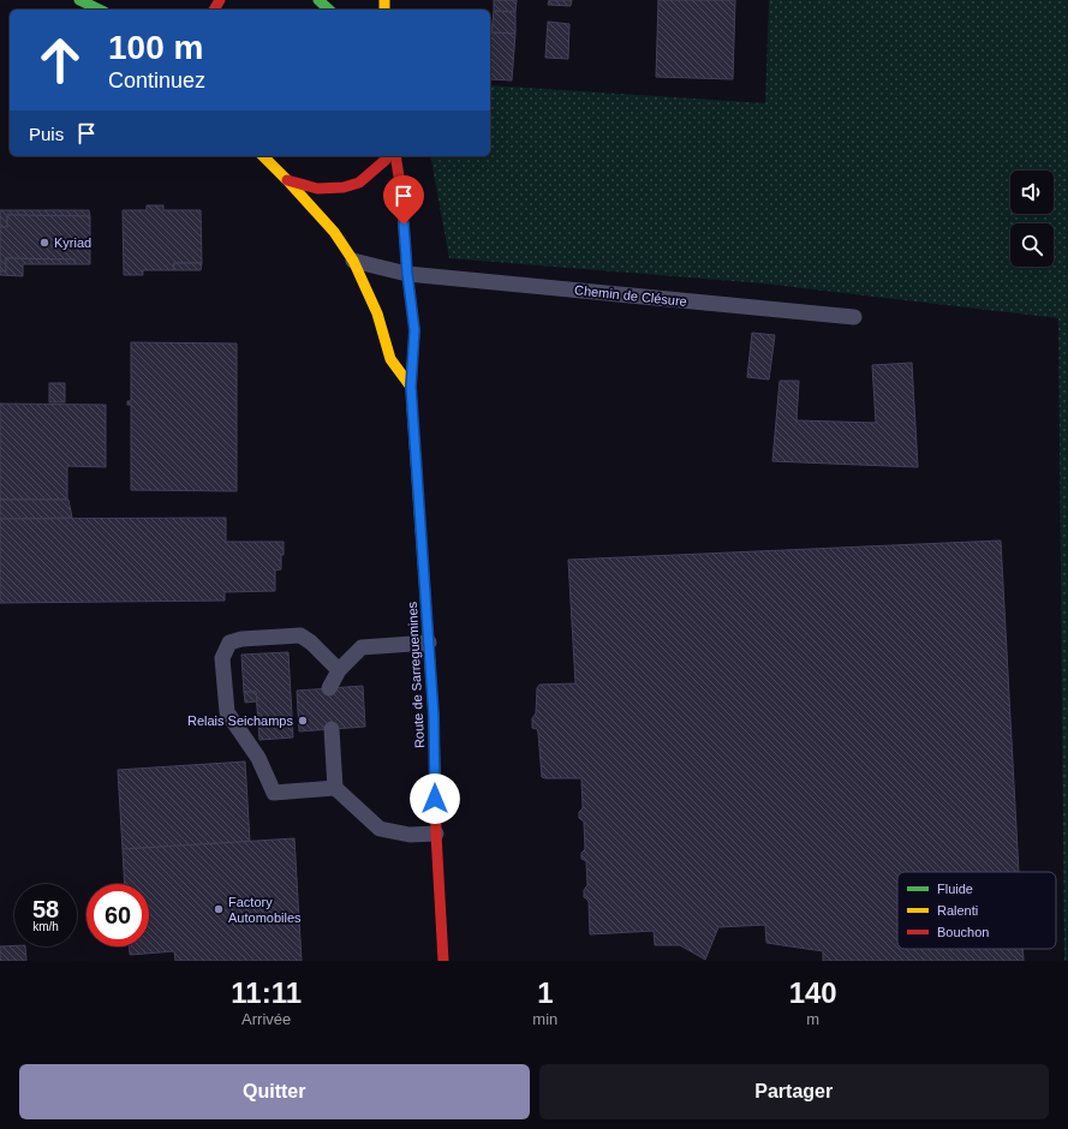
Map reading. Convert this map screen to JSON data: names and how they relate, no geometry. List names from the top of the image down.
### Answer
{
  "streets": {
    "main road": ["Route de Sarreguemines"],
    "lane": ["Chemin de Clésure"]
  },
  "crossings": [
    ["Chemin de Clésure", "Route de Sarreguemines"]
  ],
  "places": ["Kyriad", "Relais Seichamps", "Factory Automobiles"],
  "legend": ["Fluide", "Ralenti", "Bouchon"],
  "page": {
    "turn": ["100 m", "Continuez"],
    "then": "Puis",
    "speed": "58 km/h",
    "limit": "60",
    "eta": [
      "11:11",
      "Arrivée",
      "1",
      "min",
      "140",
      "m"
    ],
    "buttons": ["Quitter", "Partager"]
  }
}
